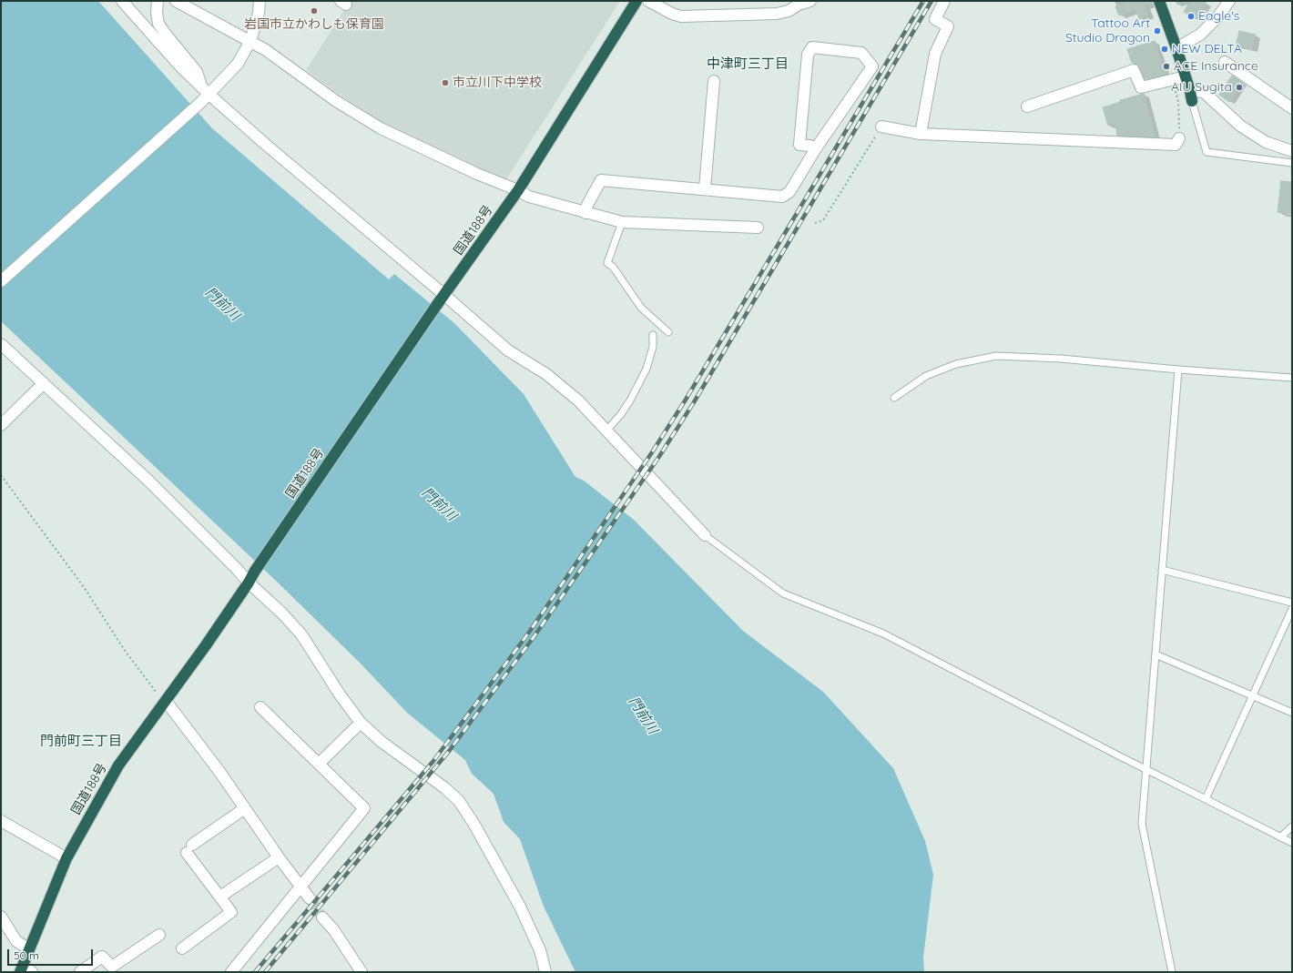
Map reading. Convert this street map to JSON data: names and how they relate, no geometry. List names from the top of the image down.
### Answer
{
  "streets": {
    "highway": ["国道188号"]
  },
  "districts": ["中津町三丁目", "門前町三丁目"],
  "water": ["門前川"],
  "places": [
    "岩国市立かわしも保育園",
    "Eagle's",
    "Tattoo Art Studio Dragon",
    "NEW DELTA",
    "ACE Insurance",
    "市立川下中学校",
    "AIU Sugita"
  ],
  "scale_bar": "50 m"
}
